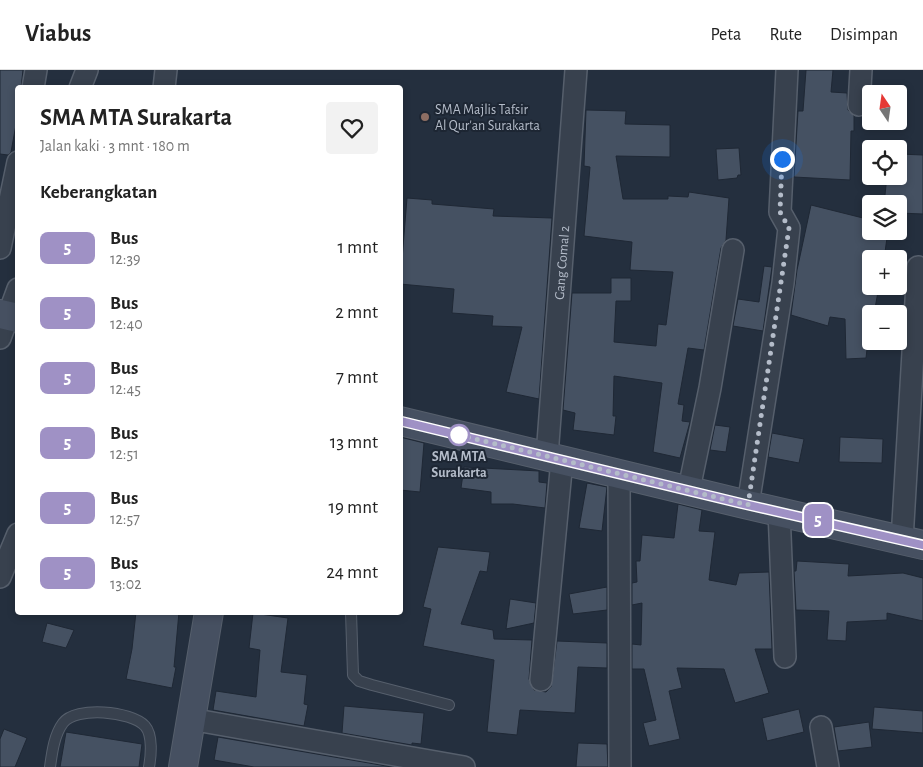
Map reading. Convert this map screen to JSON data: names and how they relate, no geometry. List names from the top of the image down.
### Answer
{
  "streets": {
    "street": ["Gang Comal 2"]
  },
  "places": ["SMA Majlis Tafsir Al Qur'an Surakarta", "SMA MTA Surakarta"],
  "lines": ["bus line 5"],
  "north": "top",
  "page": {
    "header": "Viabus",
    "nav": ["Peta", "Rute", "Disimpan"],
    "on_map": "5",
    "map_buttons": ["+", "−"],
    "heading": [
      ["SMA MTA Surakarta", "Jalan kaki · 3 mnt · 180 m"],
      "Keberangkatan"
    ],
    "list": [
      {
        "mark": "5",
        "name": "Bus",
        "note": "12:39",
        "value": "1 mnt"
      },
      {
        "mark": "5",
        "name": "Bus",
        "note": "12:40",
        "value": "2 mnt"
      },
      {
        "mark": "5",
        "name": "Bus",
        "note": "12:45",
        "value": "7 mnt"
      },
      {
        "mark": "5",
        "name": "Bus",
        "note": "12:51",
        "value": "13 mnt"
      },
      {
        "mark": "5",
        "name": "Bus",
        "note": "12:57",
        "value": "19 mnt"
      },
      {
        "mark": "5",
        "name": "Bus",
        "note": "13:02",
        "value": "24 mnt"
      }
    ]
  }
}
